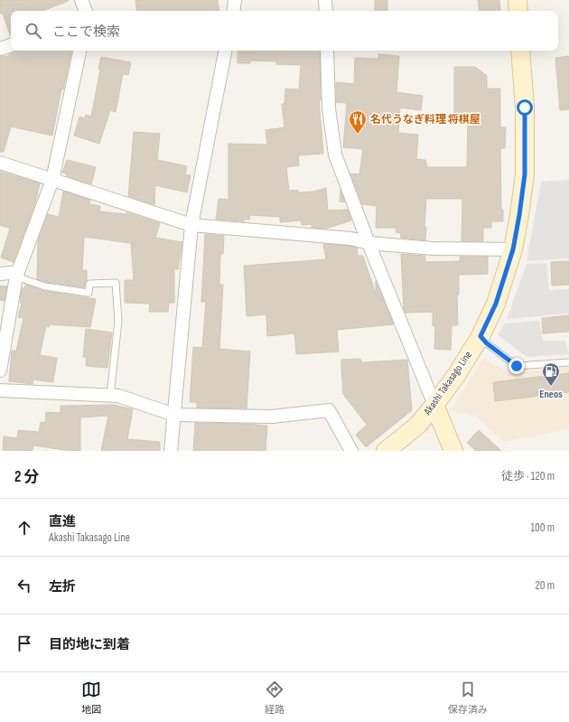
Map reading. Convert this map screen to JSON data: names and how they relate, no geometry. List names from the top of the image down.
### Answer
{
  "streets": {
    "main road": ["Akashi Takasago Line"]
  },
  "places": {
    "restaurant": ["名代うなぎ料理 将棋屋"],
    "fuel station": ["Eneos"]
  },
  "page": {
    "search": "ここで検索",
    "heading": ["2 分", "徒歩 · 120 m"],
    "list": [
      ["直進", "Akashi Takasago Line", "100 m"],
      ["左折", "20 m"],
      "目的地に到着"
    ],
    "nav": ["地図", "経路", "保存済み"]
  }
}
